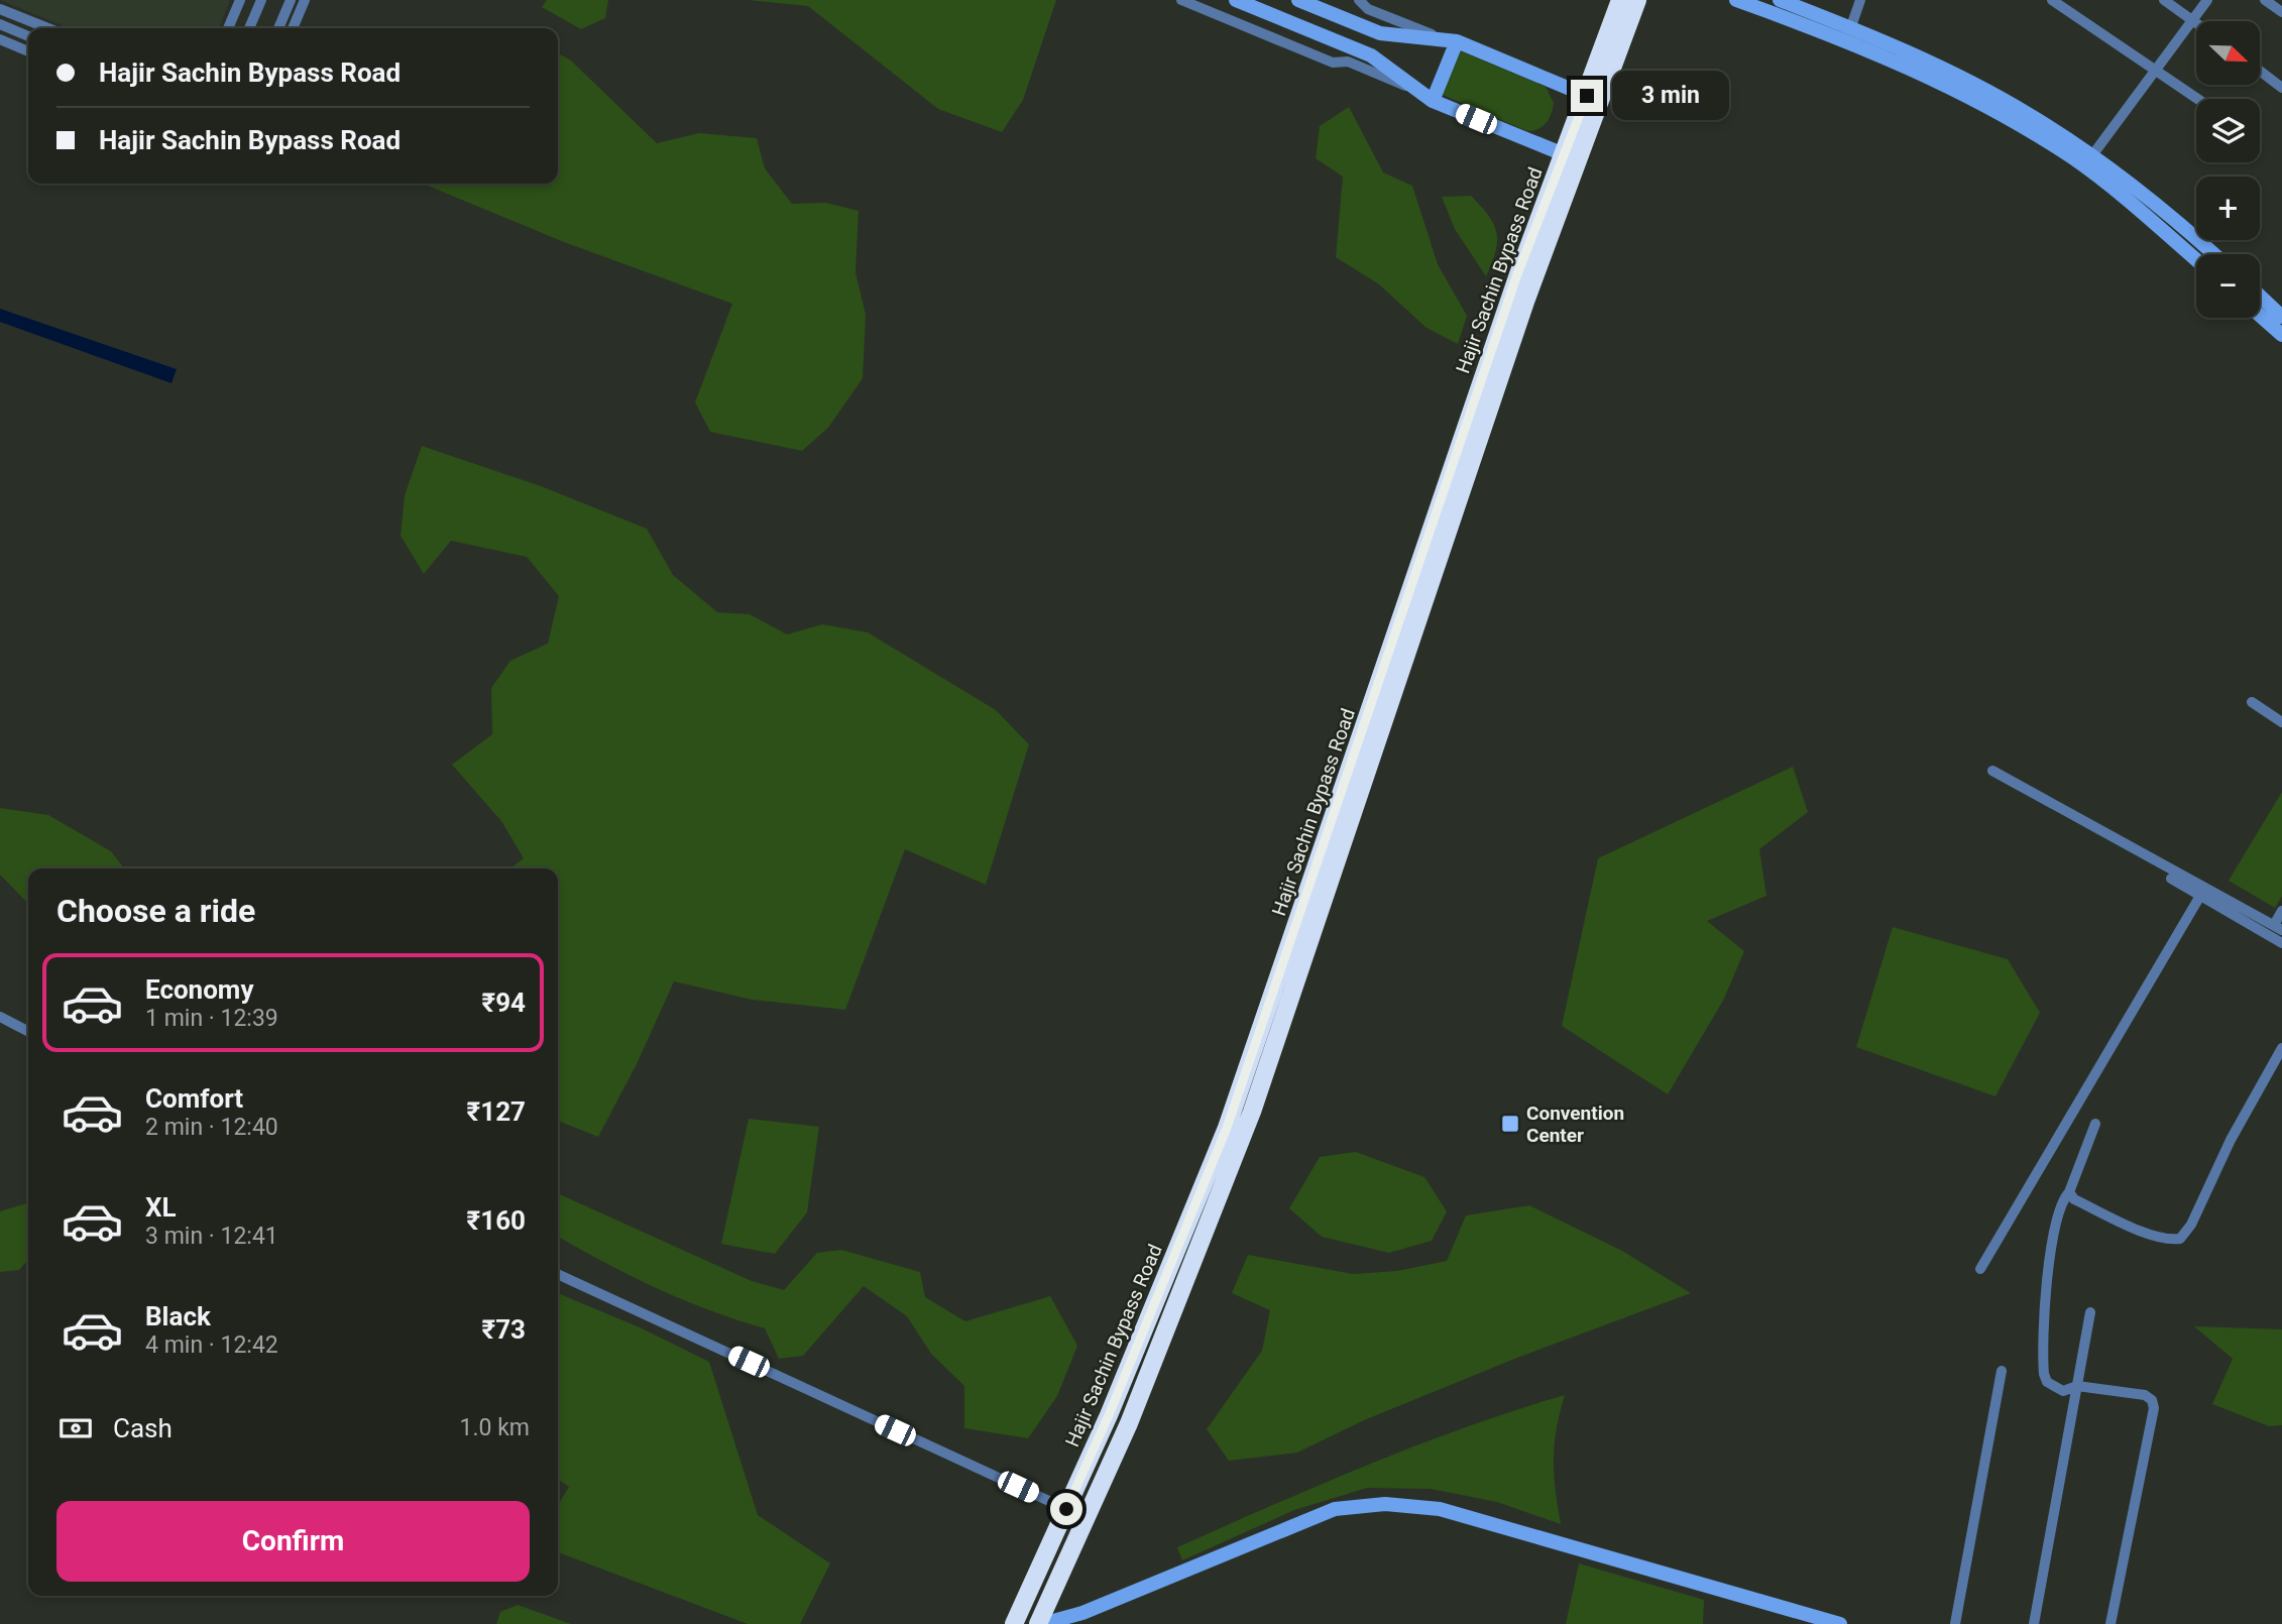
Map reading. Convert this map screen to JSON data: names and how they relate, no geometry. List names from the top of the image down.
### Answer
{
  "streets": {
    "highway": ["Hajir Sachin Bypass Road"]
  },
  "places": {
    "transit": ["Convention Center"]
  },
  "north": "bottom right",
  "page": {
    "map_buttons": ["+", "−"],
    "banner": ["Hajir Sachin Bypass Road", "Hajir Sachin Bypass Road"],
    "bubble": "3 min",
    "heading": "Choose a ride",
    "list": [
      {
        "name": "Economy",
        "note": "1 min · 12:39",
        "value": "₹94"
      },
      {
        "name": "Comfort",
        "note": "2 min · 12:40",
        "value": "₹127"
      },
      {
        "name": "XL",
        "note": "3 min · 12:41",
        "value": "₹160"
      },
      {
        "name": "Black",
        "note": "4 min · 12:42",
        "value": "₹73"
      }
    ],
    "pay": ["Cash", "1.0 km"],
    "buttons": "Confirm"
  }
}
